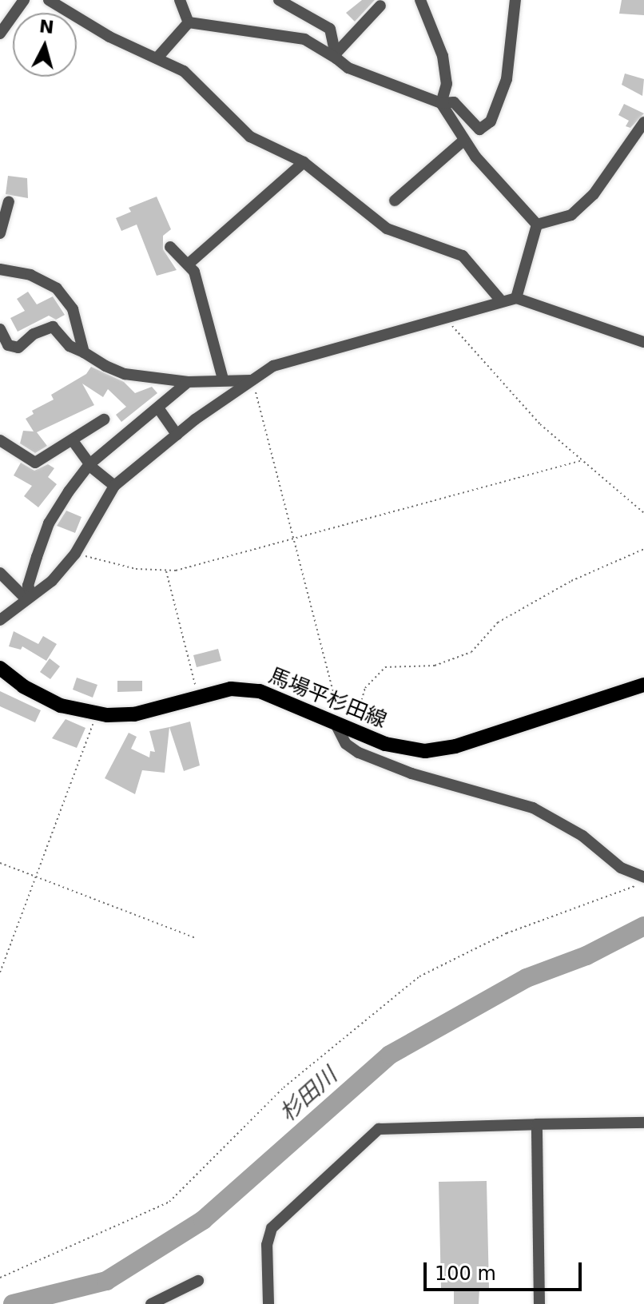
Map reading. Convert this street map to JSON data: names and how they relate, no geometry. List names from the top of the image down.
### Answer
{
  "streets": {
    "main road": ["馬場平杉田線"]
  },
  "water": ["杉田川"],
  "scale_bar": "100 m",
  "north": "top"
}
